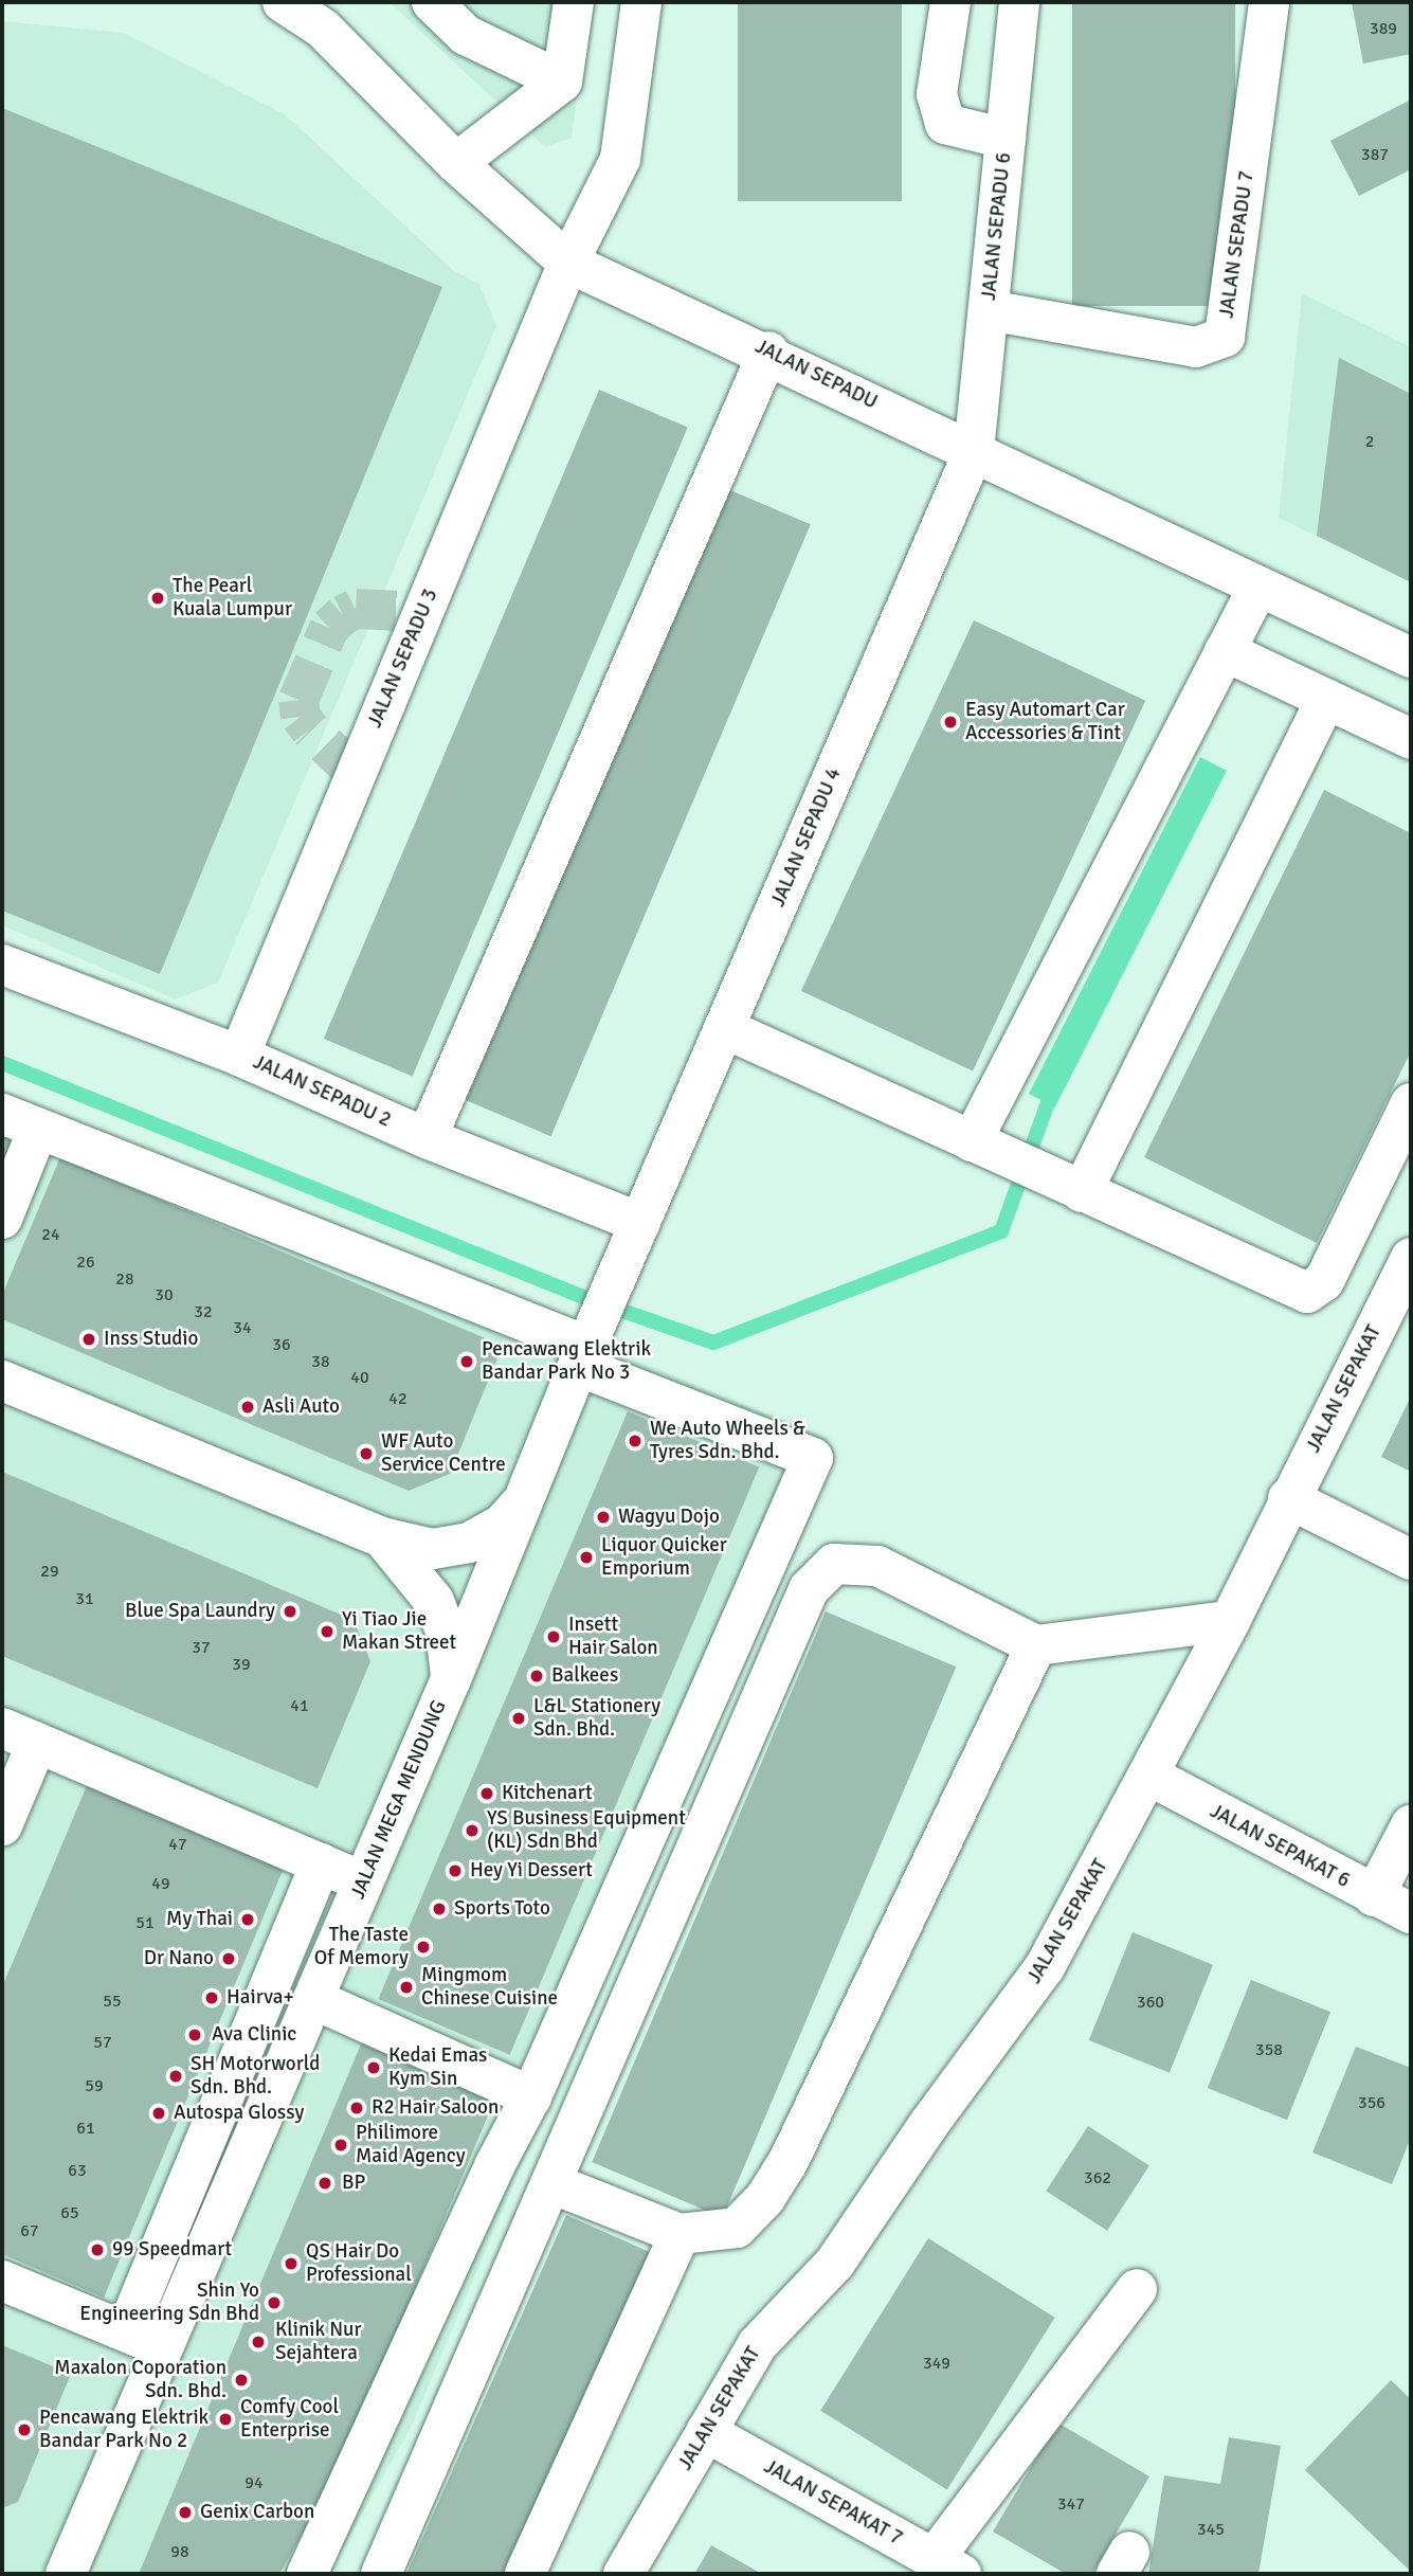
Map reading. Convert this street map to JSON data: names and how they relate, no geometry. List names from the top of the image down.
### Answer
{
  "streets": {
    "street": [
      "JALAN SEPADU 6",
      "JALAN SEPADU 7",
      "JALAN SEPADU",
      "JALAN SEPADU 3",
      "JALAN SEPADU 4",
      "JALAN SEPADU 2",
      "JALAN SEPAKAT",
      "JALAN MEGA MENDUNG",
      "JALAN SEPAKAT 6",
      "JALAN SEPAKAT 7"
    ]
  },
  "crossings": [
    ["JALAN SEPADU 6", "JALAN SEPADU 7"],
    ["JALAN SEPADU 6", "JALAN SEPADU"],
    ["JALAN SEPADU 6", "JALAN SEPADU 4"],
    ["JALAN SEPADU", "JALAN SEPADU 3"],
    ["JALAN SEPADU", "JALAN SEPADU 4"],
    ["JALAN SEPADU 3", "JALAN SEPADU 2"],
    ["JALAN SEPADU 4", "JALAN SEPADU 2"],
    ["JALAN SEPADU 4", "JALAN MEGA MENDUNG"],
    ["JALAN SEPADU 2", "JALAN MEGA MENDUNG"],
    ["JALAN SEPAKAT", "JALAN SEPAKAT 6"],
    ["JALAN SEPAKAT", "JALAN SEPAKAT 7"]
  ],
  "places": [
    "The Pearl Kuala Lumpur",
    "Easy Automart Car Accessories & Tint",
    "Inss Studio",
    "Pencawang Elektrik Bandar Park No 3",
    "Asli Auto",
    "We Auto Wheels & Tyres Sdn. Bhd.",
    "WF Auto Service Centre",
    "Wagyu Dojo",
    "Liquor Quicker Emporium",
    "Blue Spa Laundry",
    "Yi Tiao Jie Makan Street",
    "Insett Hair Salon",
    "Balkees",
    "L&L Stationery Sdn. Bhd.",
    "Kitchenart",
    "YS Business Equipment (KL) Sdn Bhd",
    "Hey Yi Dessert",
    "Sports Toto",
    "My Thai",
    "The Taste Of Memory",
    "Dr Nano",
    "Mingmom Chinese Cuisine",
    "Hairva+",
    "Ava Clinic",
    "Kedai Emas Kym Sin",
    "SH Motorworld Sdn. Bhd.",
    "R2 Hair Saloon",
    "Autospa Glossy",
    "Philimore Maid Agency",
    "BP",
    "99 Speedmart",
    "QS Hair Do Professional",
    "Shin Yo Engineering Sdn Bhd",
    "Klinik Nur Sejahtera",
    "Maxalon Coporation Sdn. Bhd.",
    "Comfy Cool Enterprise",
    "Pencawang Elektrik Bandar Park No 2",
    "Genix Carbon"
  ],
  "house_numbers": [
    "389",
    "387",
    "2",
    "24",
    "26",
    "28",
    "30",
    "32",
    "34",
    "36",
    "38",
    "40",
    "42",
    "29",
    "31",
    "37",
    "39",
    "41",
    "47",
    "49",
    "51",
    "55",
    "360",
    "57",
    "358",
    "59",
    "356",
    "61",
    "63",
    "362",
    "65",
    "67",
    "349",
    "94",
    "347",
    "345",
    "98"
  ]
}
